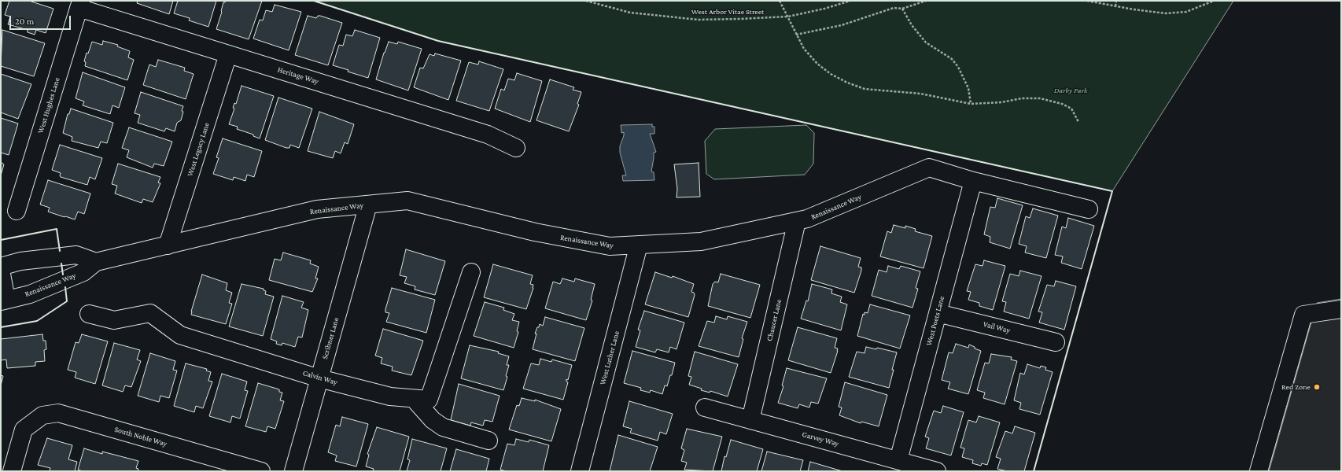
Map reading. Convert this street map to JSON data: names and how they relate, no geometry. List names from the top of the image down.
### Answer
{
  "streets": {
    "street": [
      "Heritage Way",
      "West Hughes Lane",
      "West Legacy Lane",
      "Renaissance Way",
      "Chaucer Lane",
      "West Poets Lane",
      "Vail Way",
      "Scribner Lane",
      "West Luther Lane",
      "Calvin Way",
      "South Noble Way",
      "Garvey Way"
    ],
    "path": ["West Arbor Vitae Street"]
  },
  "crossings": [
    ["Heritage Way", "West Hughes Lane"],
    ["Heritage Way", "West Legacy Lane"],
    ["West Legacy Lane", "Renaissance Way"],
    ["Renaissance Way", "Chaucer Lane"],
    ["Renaissance Way", "West Poets Lane"],
    ["Renaissance Way", "Scribner Lane"],
    ["Renaissance Way", "West Luther Lane"],
    ["Chaucer Lane", "Garvey Way"],
    ["West Poets Lane", "Vail Way"],
    ["West Poets Lane", "Garvey Way"],
    ["Scribner Lane", "Calvin Way"]
  ],
  "parks": ["Darby Park"],
  "places": ["Red Zone"],
  "scale_bar": "20 m"
}
